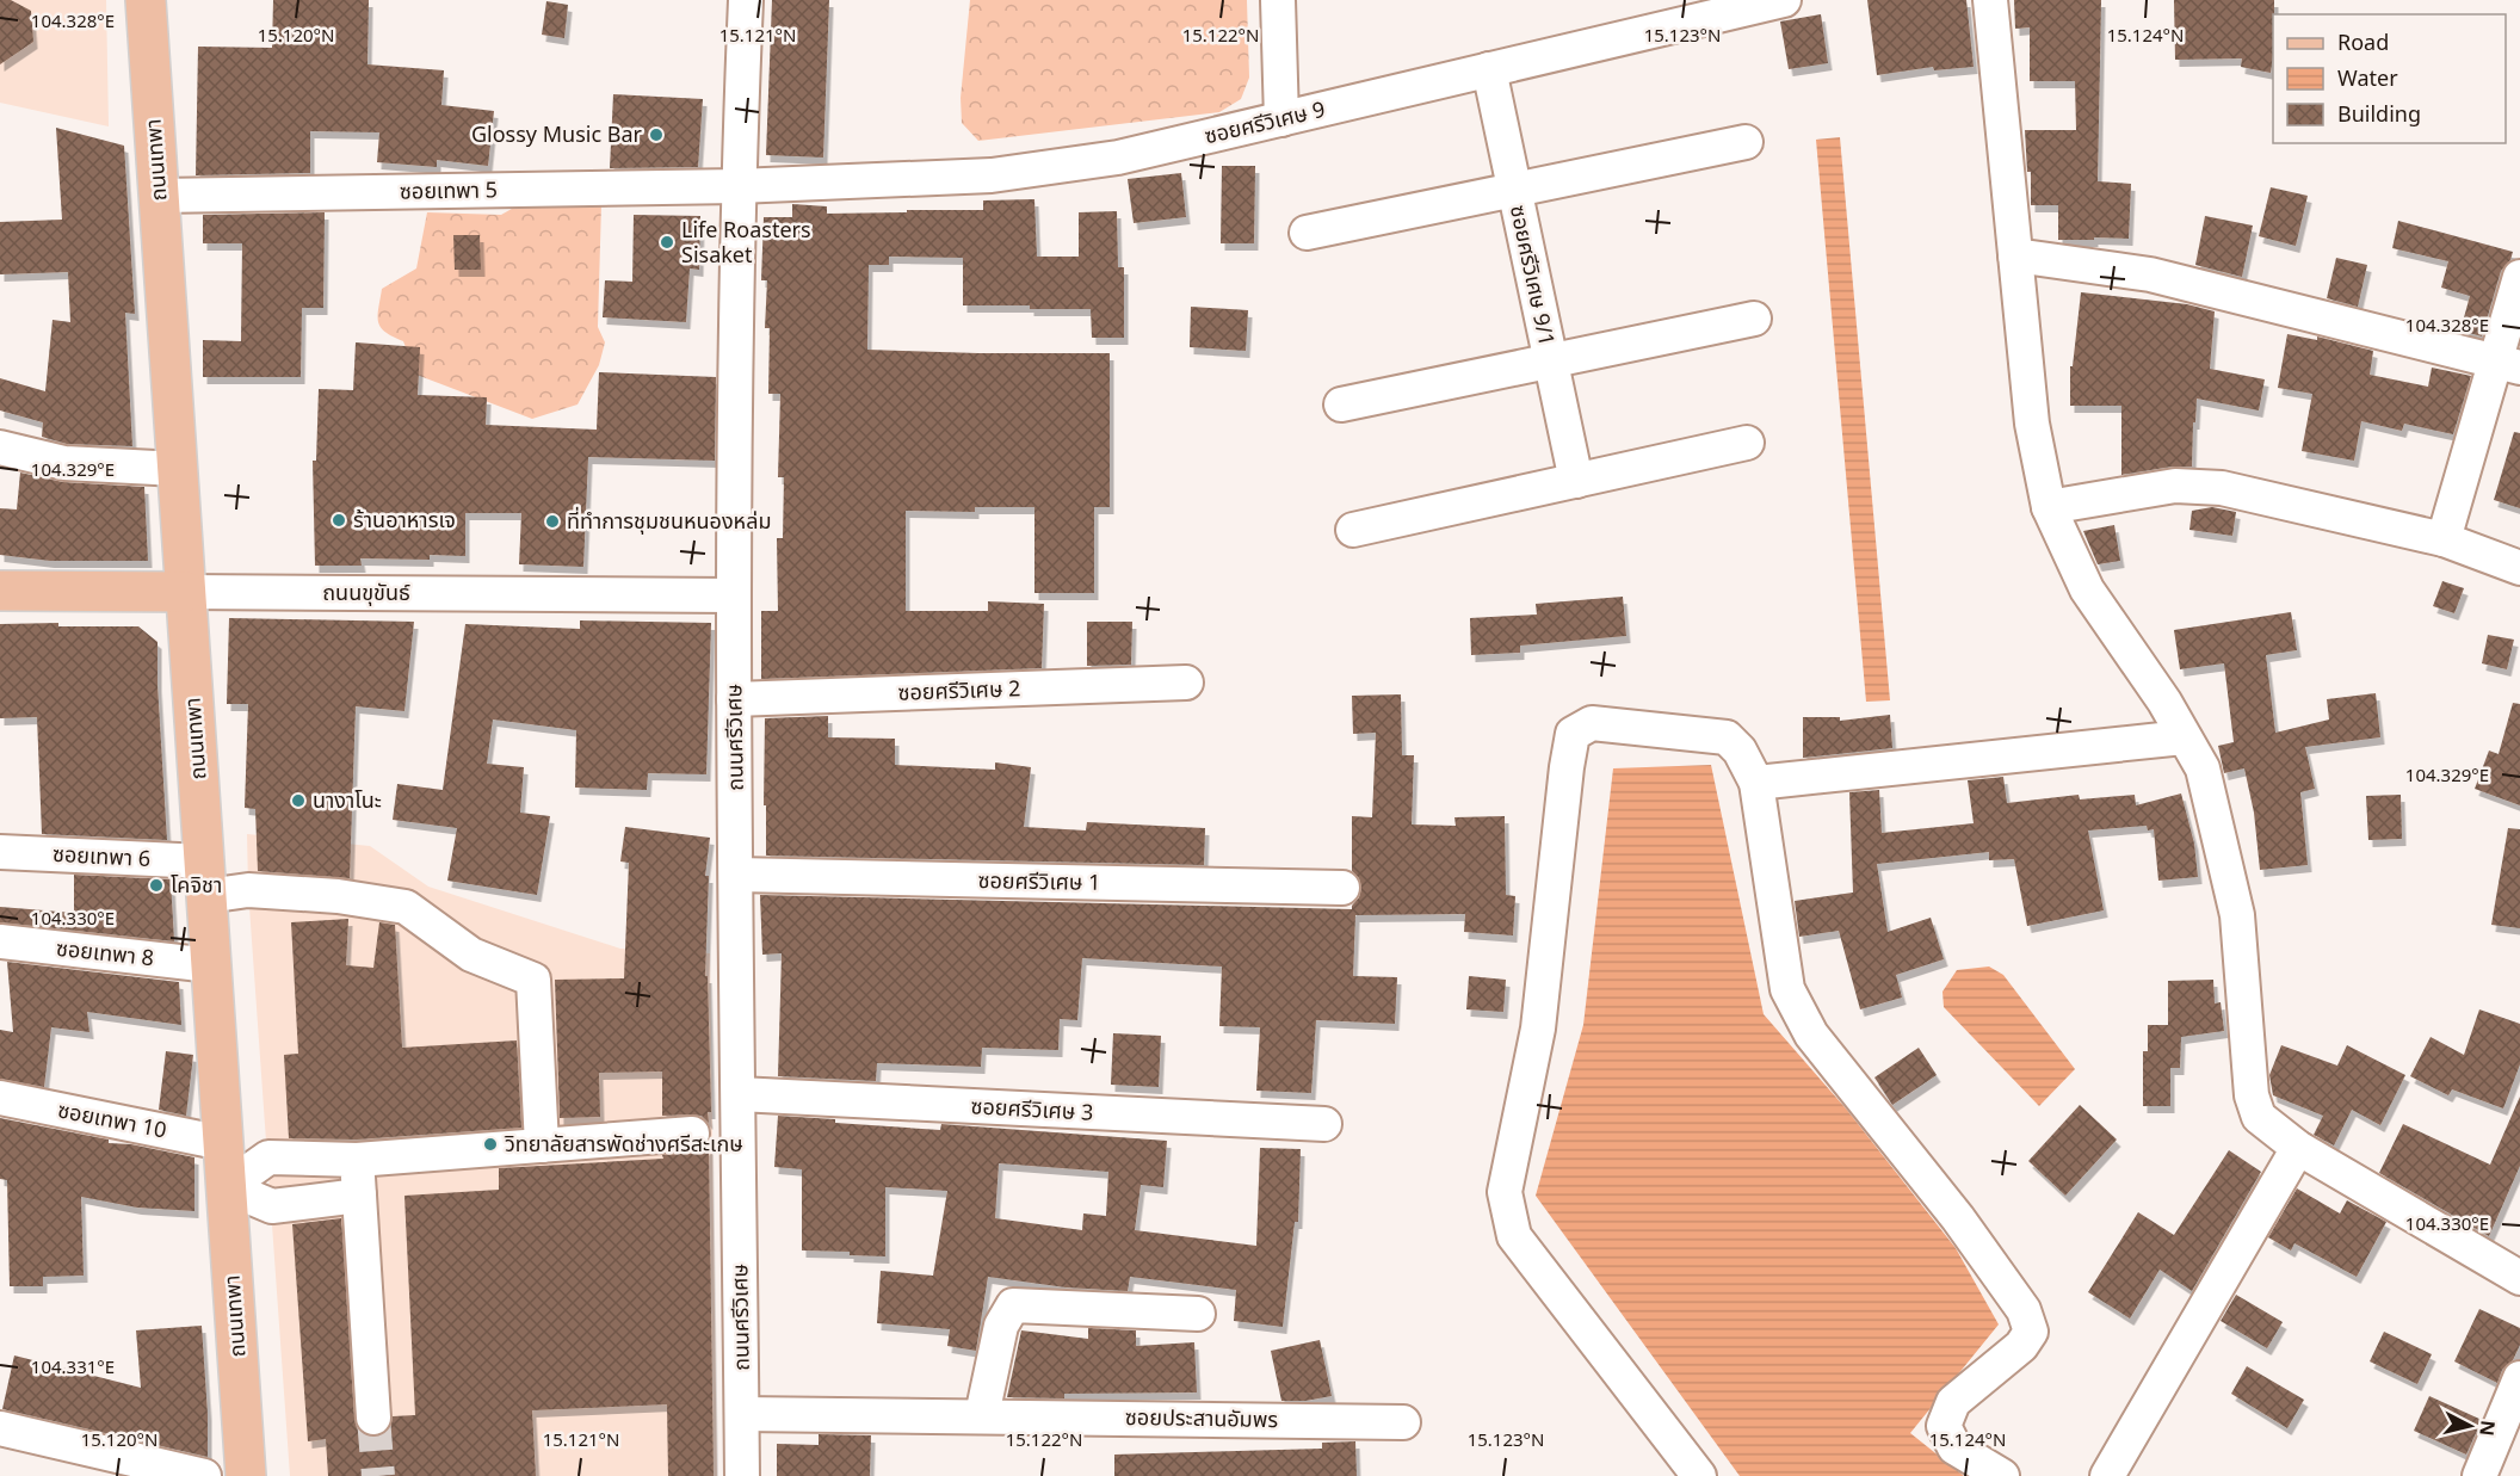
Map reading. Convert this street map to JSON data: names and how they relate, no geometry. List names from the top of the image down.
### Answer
{
  "streets": {
    "main road": ["ถนนเทพา", "ถนนขุขันธ์"],
    "street": [
      "ซอยศรีวิเศษ 9",
      "ซอยเทพา 5",
      "ซอยศรีวิเศษ 9/1",
      "ซอยศรีวิเศษ 2",
      "ถนนศรีวิเศษ",
      "ซอยเทพา 6",
      "ซอยศรีวิเศษ 1",
      "ซอยเทพา 8",
      "ซอยศรีวิเศษ 3",
      "ซอยเทพา 10",
      "ซอยประสานอัมพร"
    ]
  },
  "crossings": [
    ["ซอยศรีวิเศษ 9", "ซอยเทพา 5"],
    ["ซอยศรีวิเศษ 9", "ซอยศรีวิเศษ 9/1"],
    ["ซอยศรีวิเศษ 9", "ถนนศรีวิเศษ"],
    ["ถนนเทพา", "ซอยเทพา 5"],
    ["ถนนเทพา", "ถนนขุขันธ์"],
    ["ถนนเทพา", "ซอยเทพา 6"],
    ["ถนนเทพา", "ซอยเทพา 8"],
    ["ถนนเทพา", "ซอยเทพา 10"],
    ["ซอยเทพา 5", "ถนนศรีวิเศษ"],
    ["ถนนขุขันธ์", "ถนนศรีวิเศษ"],
    ["ซอยศรีวิเศษ 2", "ถนนศรีวิเศษ"],
    ["ถนนศรีวิเศษ", "ซอยศรีวิเศษ 1"],
    ["ถนนศรีวิเศษ", "ซอยศรีวิเศษ 3"],
    ["ถนนศรีวิเศษ", "ซอยประสานอัมพร"]
  ],
  "places": [
    "Glossy Music Bar",
    "Life Roasters Sisaket",
    "ร้านอาหารเจ",
    "ที่ทำการชุมชนหนองหล่ม",
    "นางาโนะ",
    "โคจิชา",
    "วิทยาลัยสารพัดช่างศรีสะเกษ"
  ],
  "legend": ["Road", "Water", "Building"],
  "north": "right",
  "coordinates": [
    "104.328°E",
    "15.120°N",
    "15.121°N",
    "15.122°N",
    "15.123°N",
    "15.124°N",
    "104.329°E",
    "104.330°E",
    "104.331°E"
  ]
}
